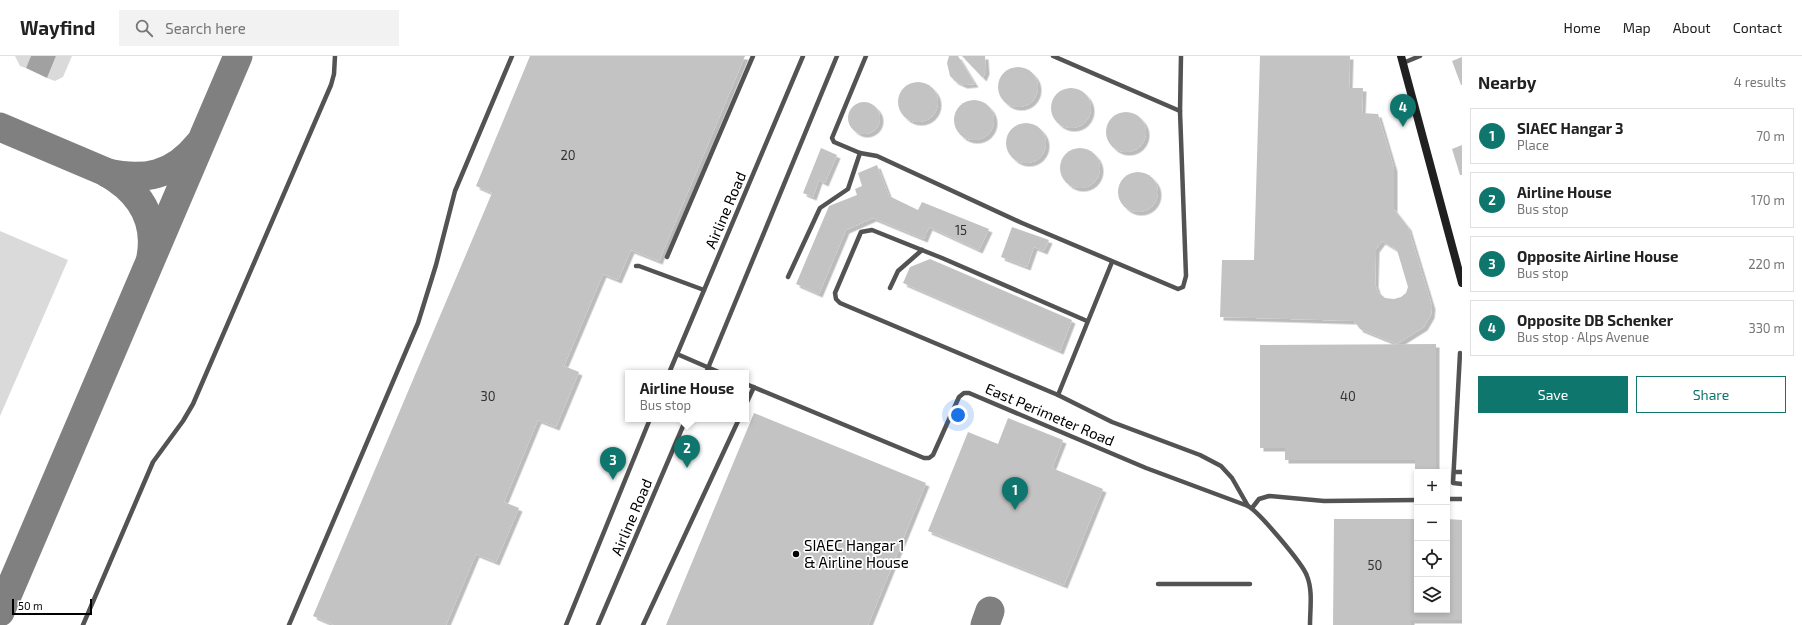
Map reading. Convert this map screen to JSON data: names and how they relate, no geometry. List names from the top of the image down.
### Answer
{
  "streets": {
    "lane": ["Airline Road", "East Perimeter Road"]
  },
  "places": ["SIAEC Hangar 1 & Airline House"],
  "house_numbers": [
    "20",
    "15",
    "30",
    "40",
    "50"
  ],
  "scale_bar": "50 m",
  "page": {
    "header": "Wayfind",
    "search": "Search here",
    "nav": [
      "Home",
      "Map",
      "About",
      "Contact"
    ],
    "heading": ["Nearby", "4 results"],
    "pins": [
      "4",
      "2",
      "3",
      "1"
    ],
    "list": [
      {
        "mark": "1",
        "name": "SIAEC Hangar 3",
        "note": "Place",
        "value": "70 m"
      },
      {
        "mark": "2",
        "name": "Airline House",
        "note": "Bus stop",
        "value": "170 m"
      },
      {
        "mark": "3",
        "name": "Opposite Airline House",
        "note": "Bus stop",
        "value": "220 m"
      },
      {
        "mark": "4",
        "name": "Opposite DB Schenker",
        "note": "Bus stop · Alps Avenue",
        "value": "330 m"
      }
    ],
    "buttons": ["Save", "Share"],
    "popup": ["Airline House", "Bus stop"],
    "map_buttons": ["+", "−"],
    "scale": "50 m"
  }
}
